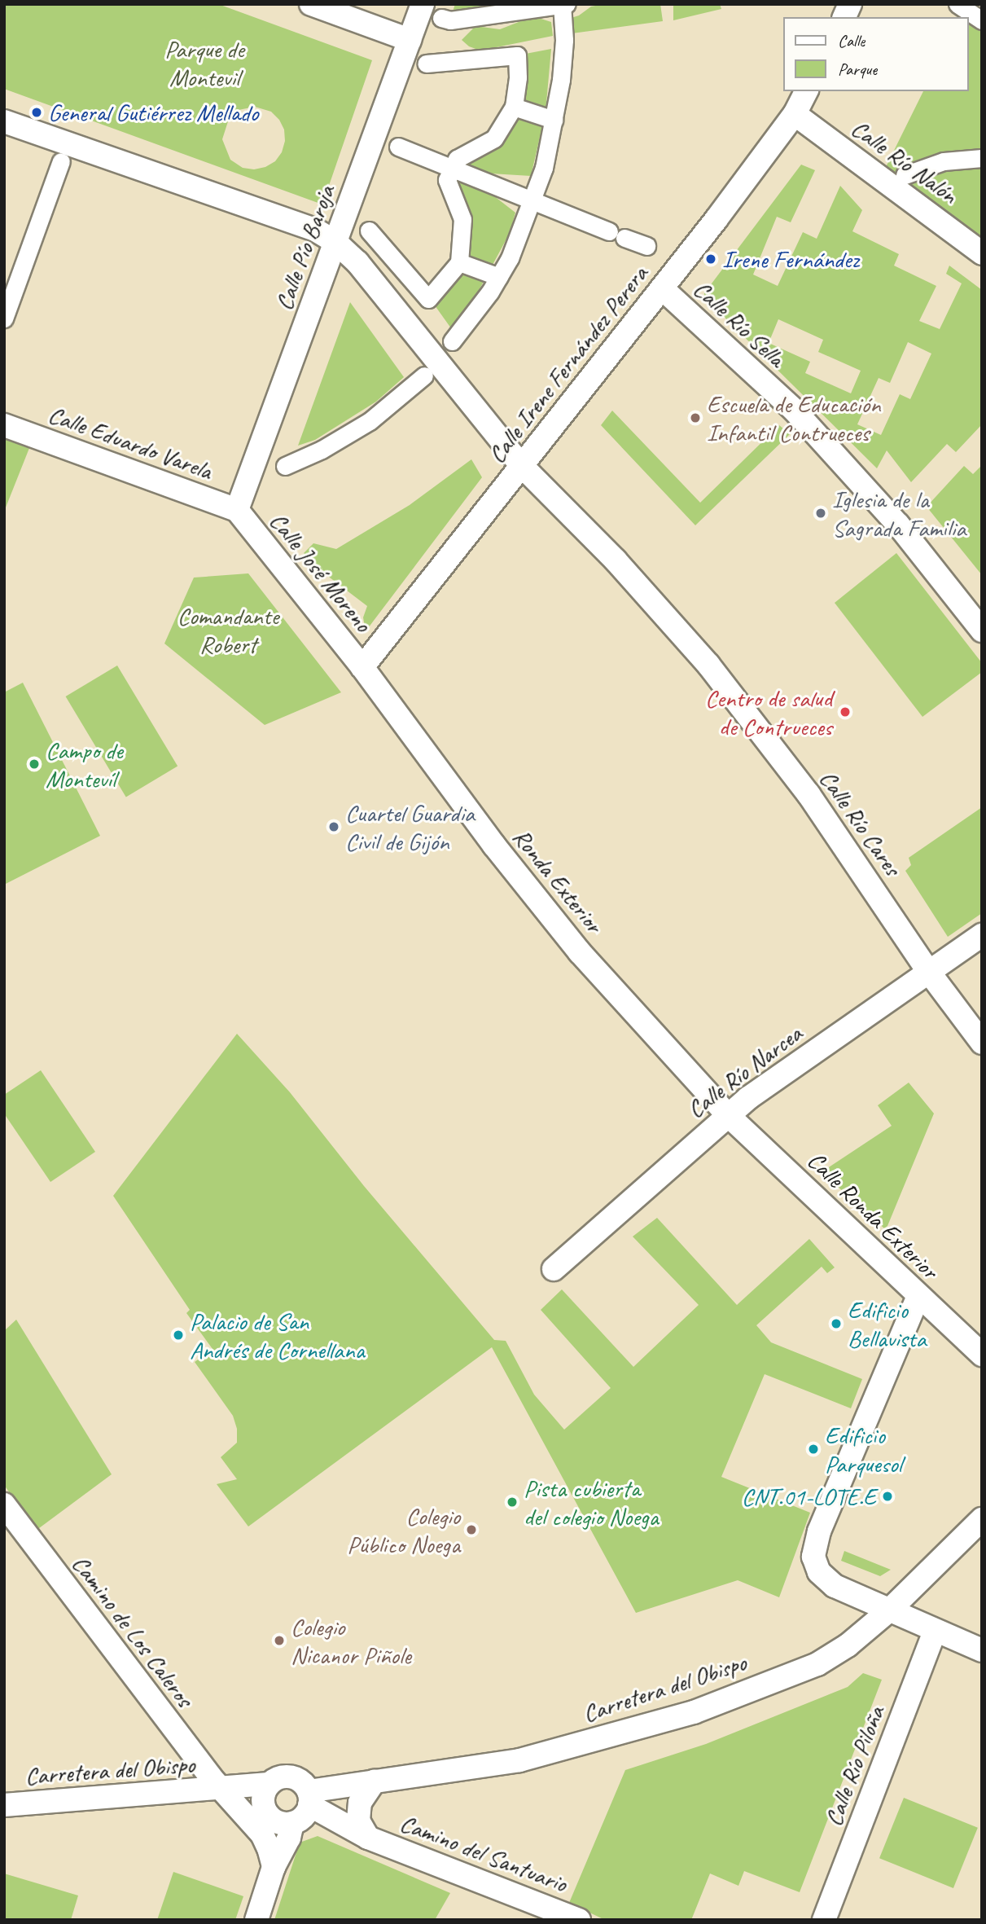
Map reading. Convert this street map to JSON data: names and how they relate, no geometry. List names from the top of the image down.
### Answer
{
  "streets": {
    "street": [
      "Calle Río Nalón",
      "Calle Pío Baroja",
      "Calle Río Sella",
      "Calle Irene Fernández Perera",
      "Calle Eduardo Varela",
      "Calle José Moreno",
      "Calle Río Cares",
      "Ronda Exterior",
      "Calle Río Narcea",
      "Calle Ronda Exterior",
      "Camino de Los Caleros",
      "Carretera del Obispo",
      "Calle Río Piloña",
      "Camino del Santuario"
    ]
  },
  "crossings": [
    ["Calle Río Nalón", "Calle Irene Fernández Perera"],
    ["Calle Pío Baroja", "Calle Eduardo Varela"],
    ["Calle Pío Baroja", "Calle José Moreno"],
    ["Calle Pío Baroja", "Calle Río Cares"],
    ["Calle Río Sella", "Calle Irene Fernández Perera"],
    ["Calle Irene Fernández Perera", "Calle José Moreno"],
    ["Calle Irene Fernández Perera", "Calle Río Cares"],
    ["Calle Irene Fernández Perera", "Ronda Exterior"],
    ["Calle Eduardo Varela", "Calle José Moreno"],
    ["Calle José Moreno", "Ronda Exterior"],
    ["Calle Río Cares", "Calle Río Narcea"],
    ["Ronda Exterior", "Calle Río Narcea"],
    ["Ronda Exterior", "Calle Ronda Exterior"],
    ["Calle Río Narcea", "Calle Ronda Exterior"],
    ["Camino de Los Caleros", "Carretera del Obispo"],
    ["Carretera del Obispo", "Camino del Santuario"]
  ],
  "parks": ["Parque de Montevil", "Comandante Robert"],
  "places": [
    "General Gutiérrez Mellado",
    "Irene Fernández",
    "Escuela de Educación Infantil Contrueces",
    "Iglesia de la Sagrada Familia",
    "Centro de salud de Contrueces",
    "Campo de Montevíl",
    "Cuartel Guardia Civil de Gijón",
    "Edificio Bellavista",
    "Palacio de San Andrés de Cornellana",
    "Edificio Parquesol",
    "CNT.01-LOTE.E",
    "Pista cubierta del colegio Noega",
    "Colegio Público Noega",
    "Colegio Nicanor Piñole"
  ],
  "legend": ["Calle", "Parque"]
}
